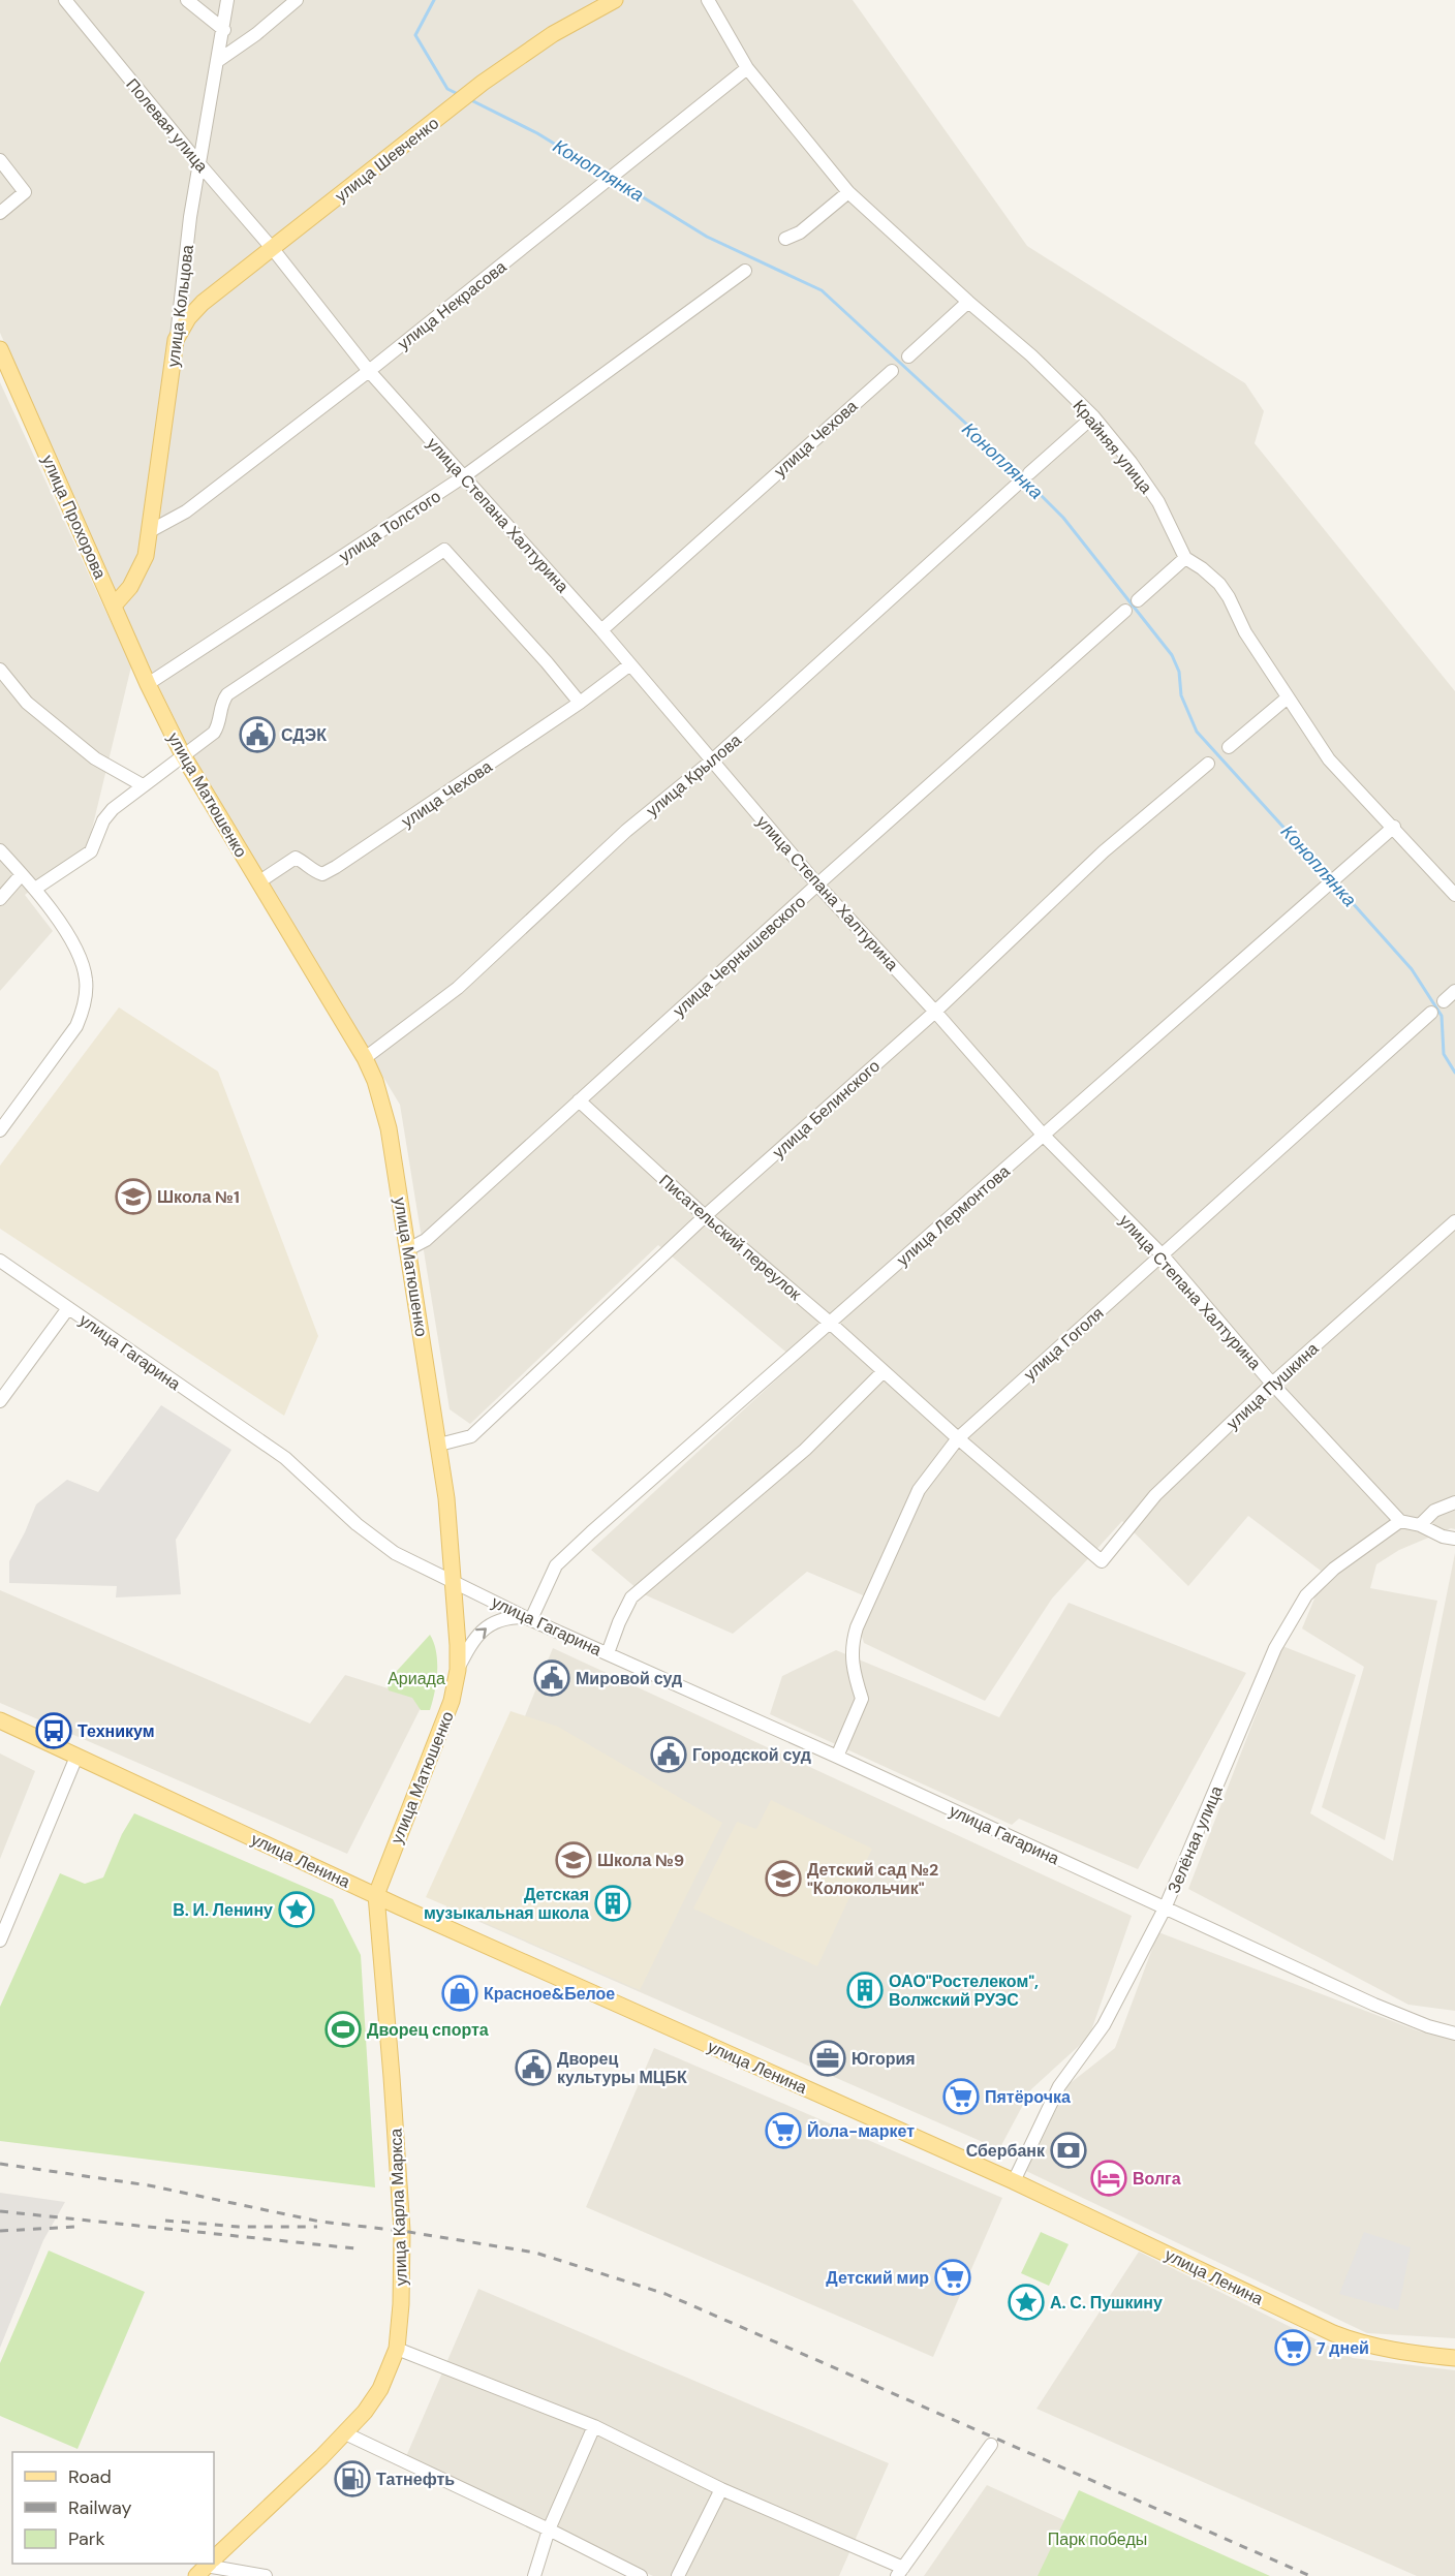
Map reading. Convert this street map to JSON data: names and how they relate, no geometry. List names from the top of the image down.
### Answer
{
  "streets": {
    "main road": [
      "улица Шевченко",
      "улица Кольцова",
      "улица Прохорова",
      "улица Матюшенко",
      "улица Ленина",
      "улица Карла Маркса"
    ],
    "street": [
      "Полевая улица",
      "улица Некрасова",
      "улица Чехова",
      "Крайняя улица",
      "улица Степана Халтурина",
      "улица Толстого",
      "улица Крылова",
      "улица Чернышевского",
      "улица Белинского",
      "улица Лермонтова",
      "Писательский переулок",
      "улица Гоголя",
      "улица Гагарина",
      "улица Пушкина",
      "Зелёная улица"
    ]
  },
  "crossings": [
    ["Полевая улица", "улица Шевченко"],
    ["Полевая улица", "улица Кольцова"],
    ["Полевая улица", "улица Степана Халтурина"],
    ["улица Шевченко", "улица Кольцова"],
    ["улица Шевченко", "улица Степана Халтурина"],
    ["улица Некрасова", "улица Кольцова"],
    ["улица Некрасова", "Крайняя улица"],
    ["улица Некрасова", "улица Степана Халтурина"],
    ["улица Кольцова", "улица Прохорова"],
    ["улица Чехова", "улица Степана Халтурина"],
    ["улица Чехова", "улица Матюшенко"],
    ["Крайняя улица", "улица Лермонтова"],
    ["улица Степана Халтурина", "улица Толстого"],
    ["улица Степана Халтурина", "улица Крылова"],
    ["улица Степана Халтурина", "улица Чернышевского"],
    ["улица Степана Халтурина", "улица Белинского"],
    ["улица Степана Халтурина", "улица Лермонтова"],
    ["улица Степана Халтурина", "улица Гоголя"],
    ["улица Степана Халтурина", "улица Пушкина"],
    ["улица Степана Халтурина", "Зелёная улица"],
    ["улица Прохорова", "улица Толстого"],
    ["улица Прохорова", "улица Матюшенко"],
    ["улица Толстого", "улица Матюшенко"],
    ["улица Крылова", "улица Матюшенко"],
    ["улица Матюшенко", "улица Чернышевского"],
    ["улица Матюшенко", "улица Белинского"],
    ["улица Матюшенко", "улица Гагарина"],
    ["улица Матюшенко", "улица Ленина"],
    ["улица Матюшенко", "улица Карла Маркса"],
    ["улица Чернышевского", "Писательский переулок"],
    ["улица Белинского", "Писательский переулок"],
    ["улица Лермонтова", "Писательский переулок"],
    ["улица Лермонтова", "улица Гагарина"],
    ["Писательский переулок", "улица Гоголя"],
    ["Писательский переулок", "улица Пушкина"],
    ["улица Гоголя", "улица Гагарина"],
    ["улица Гагарина", "Зелёная улица"],
    ["Зелёная улица", "улица Ленина"],
    ["улица Ленина", "улица Карла Маркса"]
  ],
  "water": ["Коноплянка"],
  "parks": ["Ариада", "Парк победы"],
  "places": {
    "public building": [
      "СДЭК",
      "Мировой суд",
      "Городской суд",
      "Дворец культуры МЦБК"
    ],
    "school or university": ["Школа №1", "Школа №9", "Детский сад №2 \"Колокольчик\""],
    "bus stop": ["Техникум"],
    "building": ["Детская музыкальная школа", "ОАО\"Ростелеком\", Волжский РУЭС"],
    "place": ["В. И. Ленину", "А. С. Пушкину"],
    "shop": ["Красное&Белое"],
    "sports": ["Дворец спорта"],
    "office": ["Югория"],
    "supermarket": [
      "Пятёрочка",
      "Йола-маркет",
      "Детский мир",
      "7 дней"
    ],
    "bank": ["Сбербанк"],
    "hotel": ["Волга"],
    "fuel station": ["Татнефть"]
  },
  "legend": ["Road", "Railway", "Park"]
}
